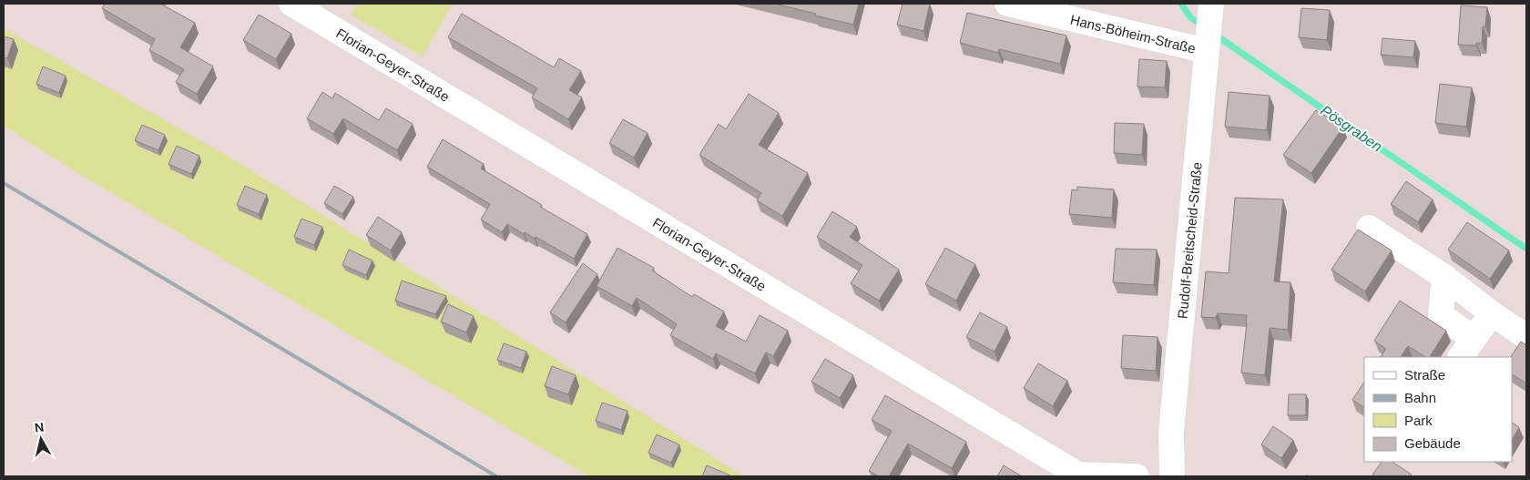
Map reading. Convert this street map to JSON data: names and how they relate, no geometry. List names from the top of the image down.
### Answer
{
  "streets": {
    "street": ["Hans-Böheim-Straße", "Florian-Geyer-Straße", "Rudolf-Breitscheid-Straße"]
  },
  "crossings": [
    ["Hans-Böheim-Straße", "Rudolf-Breitscheid-Straße"]
  ],
  "water": ["Pösgraben"],
  "legend": [
    "Straße",
    "Bahn",
    "Park",
    "Gebäude"
  ],
  "north": "top"
}
